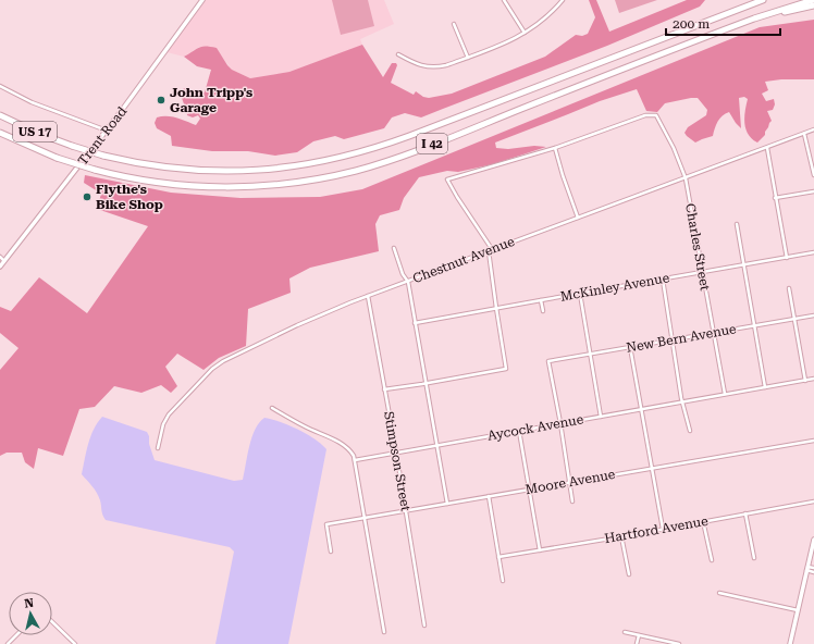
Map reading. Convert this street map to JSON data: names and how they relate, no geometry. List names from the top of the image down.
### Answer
{
  "streets": {
    "highway": ["US 17", "I 42"],
    "street": [
      "Trent Road",
      "Charles Street",
      "Chestnut Avenue",
      "McKinley Avenue",
      "New Bern Avenue",
      "Aycock Avenue",
      "Stimpson Street",
      "Moore Avenue",
      "Hartford Avenue"
    ]
  },
  "crossings": [
    ["Charles Street", "Chestnut Avenue"],
    ["Charles Street", "McKinley Avenue"],
    ["Charles Street", "New Bern Avenue"],
    ["Charles Street", "Aycock Avenue"],
    ["Chestnut Avenue", "Stimpson Street"],
    ["New Bern Avenue", "Aycock Avenue"],
    ["Aycock Avenue", "Stimpson Street"],
    ["Stimpson Street", "Moore Avenue"]
  ],
  "places": ["John Tripp's Garage", "Flythe's Bike Shop"],
  "scale_bar": "200 m",
  "north": "top"
}
